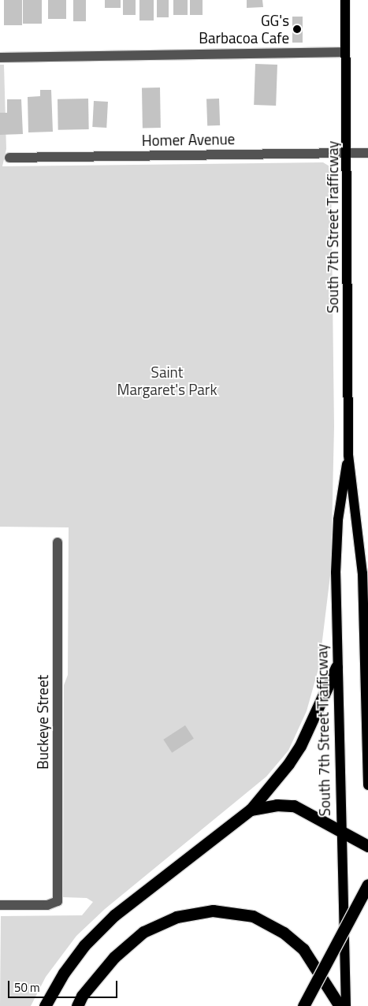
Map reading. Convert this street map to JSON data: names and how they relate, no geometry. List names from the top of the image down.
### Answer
{
  "streets": {
    "main road": ["South 7th Street Trafficway"],
    "street": ["Homer Avenue", "Buckeye Street"]
  },
  "crossings": [
    ["Homer Avenue", "South 7th Street Trafficway"]
  ],
  "parks": ["Saint Margaret's Park"],
  "places": ["GG's Barbacoa Cafe"],
  "scale_bar": "50 m"
}
